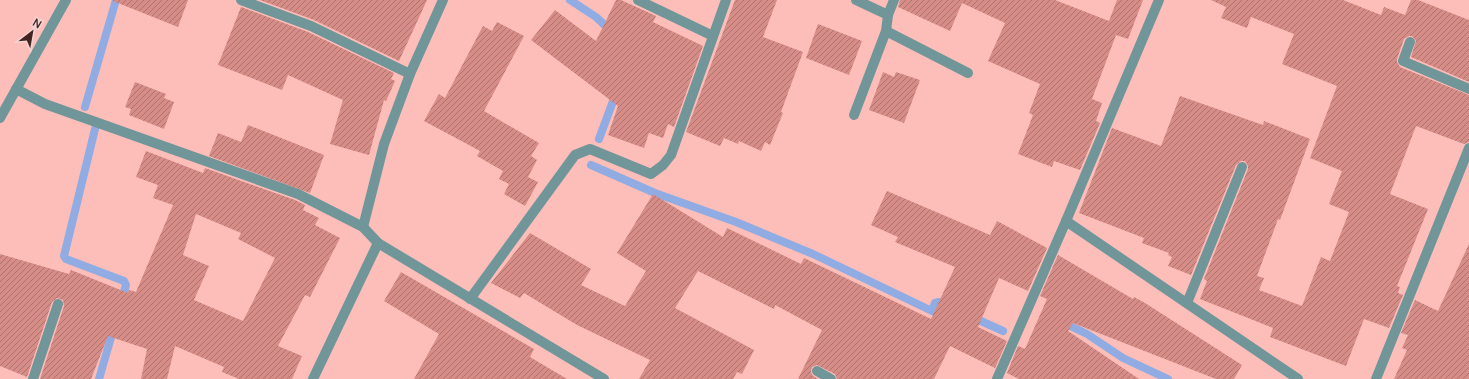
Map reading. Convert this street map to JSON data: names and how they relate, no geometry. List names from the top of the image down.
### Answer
{
  "north": "top right"
}
